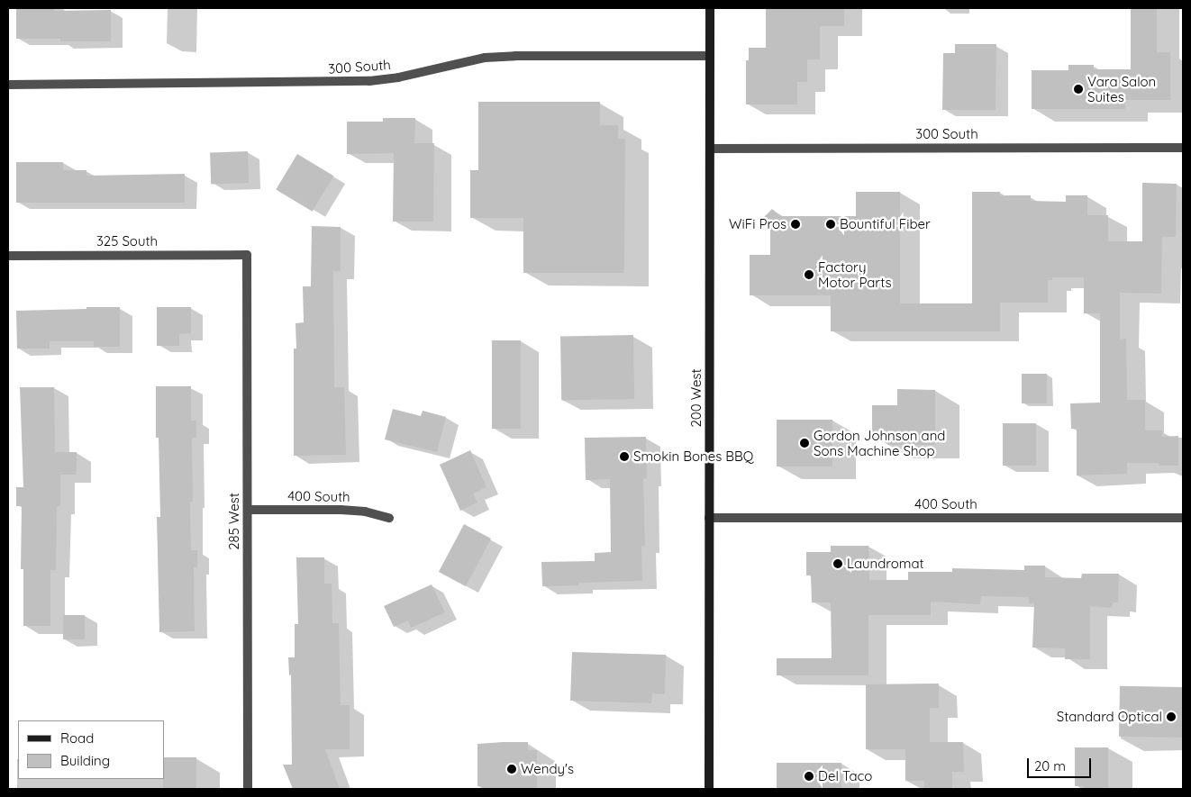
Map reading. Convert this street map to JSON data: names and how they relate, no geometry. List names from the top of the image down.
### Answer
{
  "streets": {
    "main road": ["200 West"],
    "street": [
      "300 South",
      "325 South",
      "400 South",
      "285 West"
    ]
  },
  "crossings": [
    ["300 South", "200 West"],
    ["325 South", "285 West"],
    ["200 West", "400 South"],
    ["400 South", "285 West"]
  ],
  "places": [
    "Vara Salon Suites",
    "WiFi Pros",
    "Bountiful Fiber",
    "Factory Motor Parts",
    "Gordon Johnson and Sons Machine Shop",
    "Smokin Bones BBQ",
    "Laundromat",
    "Standard Optical",
    "Wendy's",
    "Del Taco"
  ],
  "legend": ["Road", "Building"],
  "scale_bar": "20 m"
}
